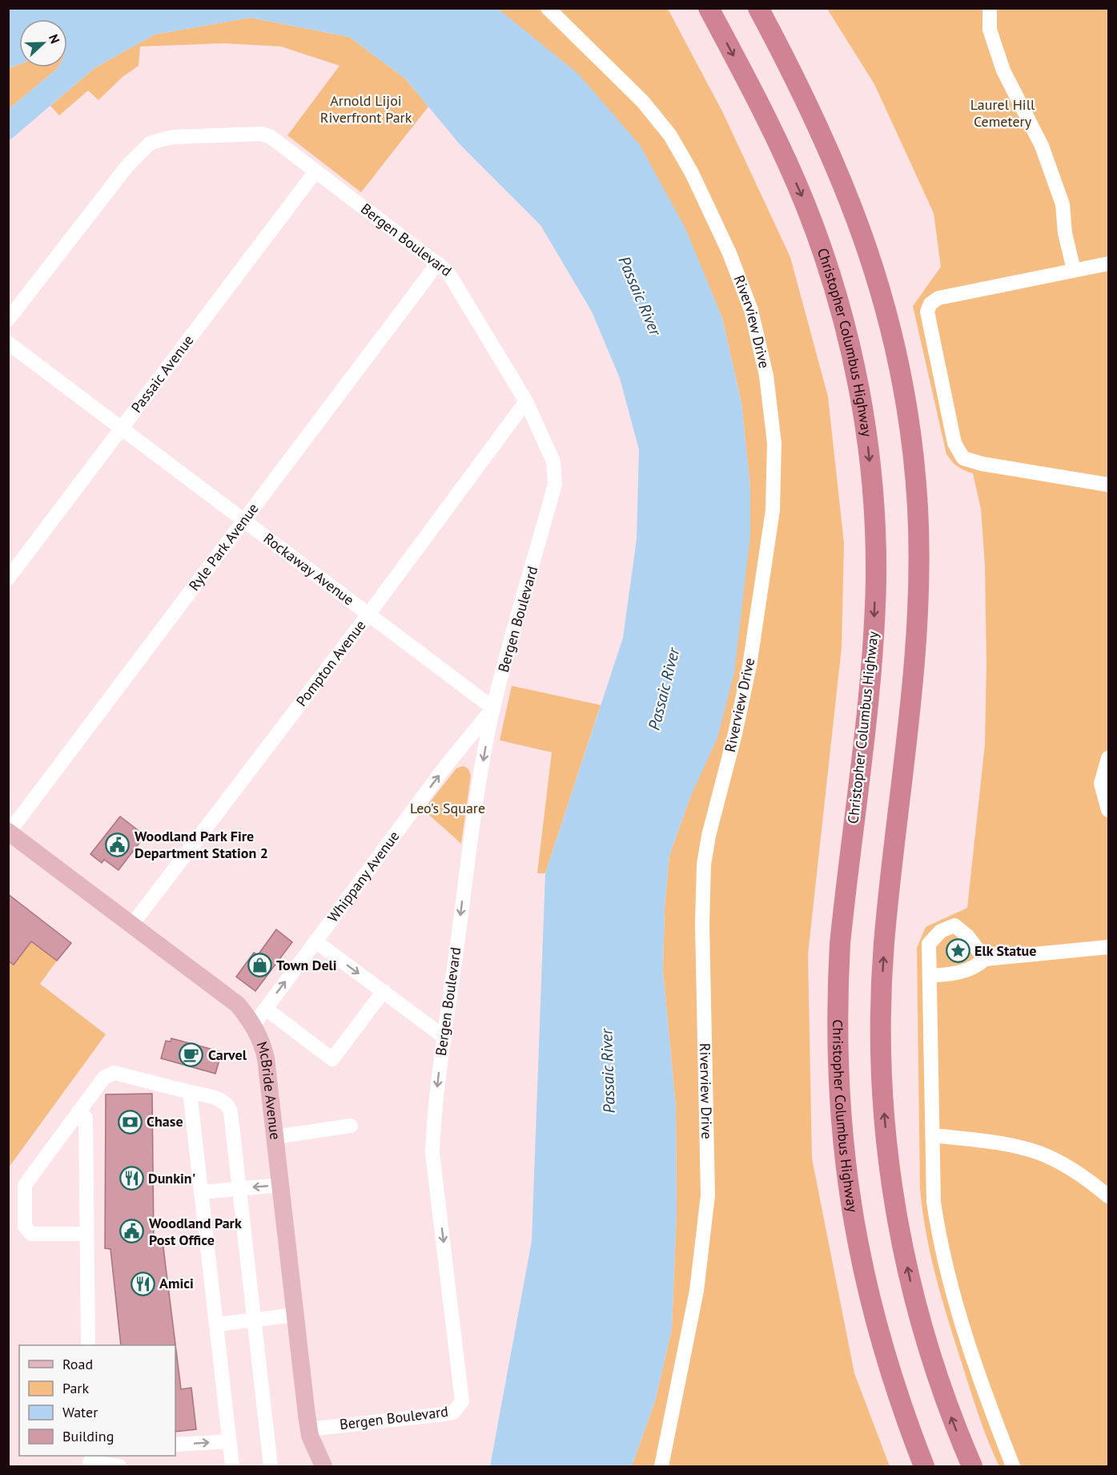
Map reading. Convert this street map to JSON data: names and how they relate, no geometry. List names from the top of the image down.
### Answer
{
  "streets": {
    "highway": ["Christopher Columbus Highway"],
    "main road": ["McBride Avenue"],
    "street": [
      "Bergen Boulevard",
      "Riverview Drive",
      "Passaic Avenue",
      "Ryle Park Avenue",
      "Rockaway Avenue",
      "Pompton Avenue",
      "Whippany Avenue"
    ]
  },
  "crossings": [
    ["Bergen Boulevard", "Passaic Avenue"],
    ["Bergen Boulevard", "Ryle Park Avenue"],
    ["Bergen Boulevard", "Rockaway Avenue"],
    ["Bergen Boulevard", "Pompton Avenue"],
    ["Bergen Boulevard", "Whippany Avenue"],
    ["Bergen Boulevard", "McBride Avenue"],
    ["Passaic Avenue", "Rockaway Avenue"],
    ["Ryle Park Avenue", "Rockaway Avenue"],
    ["Ryle Park Avenue", "McBride Avenue"],
    ["Rockaway Avenue", "Pompton Avenue"],
    ["Rockaway Avenue", "Whippany Avenue"],
    ["Pompton Avenue", "McBride Avenue"],
    ["Whippany Avenue", "McBride Avenue"]
  ],
  "one_way": ["Bergen Boulevard", "Whippany Avenue"],
  "water": ["Passaic River"],
  "parks": ["Arnold Lijoi Riverfront Park", "Laurel Hill Cemetery", "Leo's Square"],
  "places": {
    "public building": ["Woodland Park Fire Department Station 2", "Woodland Park Post Office"],
    "place": ["Elk Statue"],
    "shop": ["Town Deli"],
    "cafe": ["Carvel"],
    "bank": ["Chase"],
    "restaurant": ["Dunkin'", "Amici"]
  },
  "legend": [
    "Road",
    "Park",
    "Water",
    "Building"
  ],
  "north": "right"
}
